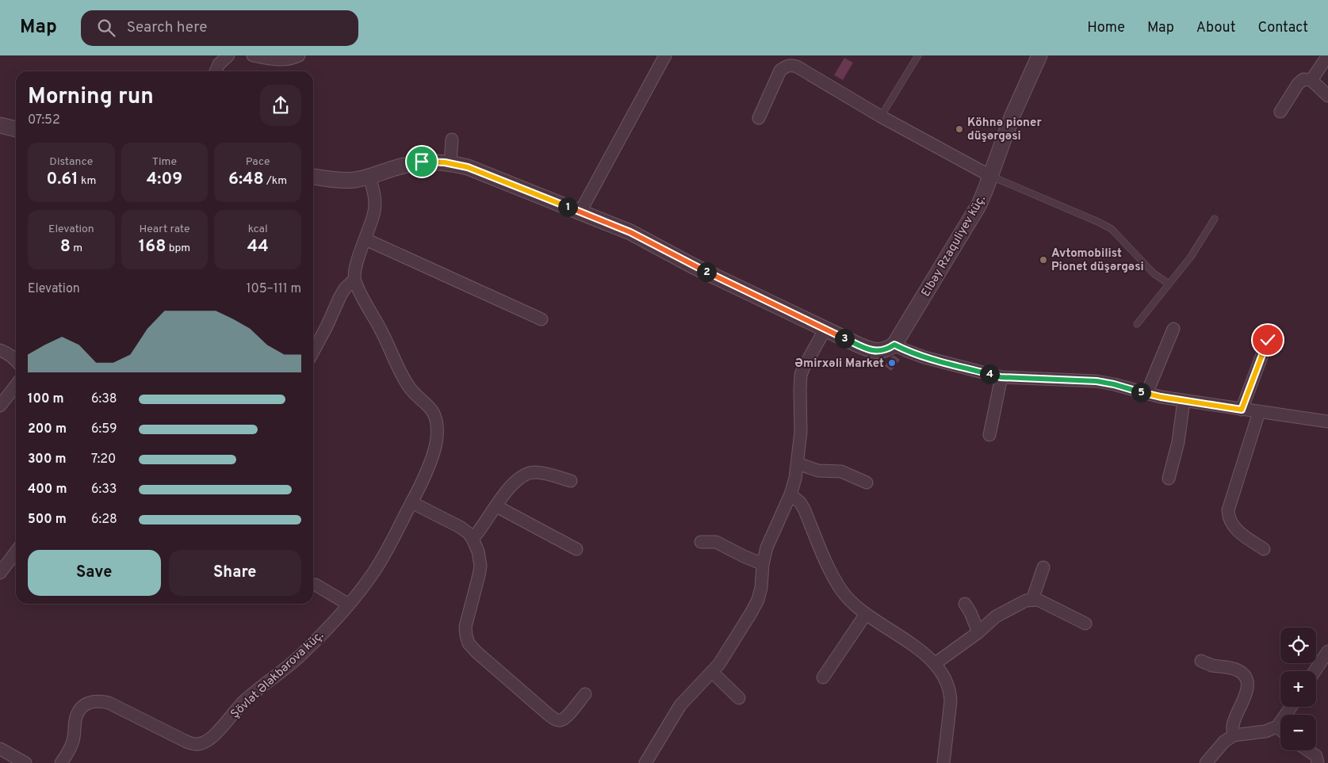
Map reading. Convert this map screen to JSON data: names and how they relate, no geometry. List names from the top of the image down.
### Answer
{
  "streets": {
    "street": ["Elbəy Rzaquliyev küç.", "Şövlət Ələkbərova küç."]
  },
  "places": ["Köhnə pioner düşərgəsi", "Avtomobilist Pionet düşərgəsi", "Əmirxəli Market"],
  "page": {
    "header": "Map",
    "search": "Search here",
    "nav": [
      "Home",
      "Map",
      "About",
      "Contact"
    ],
    "heading": ["Morning run", "07:52"],
    "stats": [
      ["Distance", "0.61 km"],
      ["Time", "4:09"],
      ["Pace", "6:48 /km"],
      ["Elevation", "8 m"],
      ["Heart rate", "168 bpm"],
      ["kcal", "44"]
    ],
    "pins": [
      "1",
      "2",
      "3",
      "4",
      "5"
    ],
    "chart": ["Elevation", "105–111 m"],
    "list": [
      {
        "name": "100 m",
        "note": "6:38"
      },
      {
        "name": "200 m",
        "note": "6:59"
      },
      {
        "name": "300 m",
        "note": "7:20"
      },
      {
        "name": "400 m",
        "note": "6:33"
      },
      {
        "name": "500 m",
        "note": "6:28"
      }
    ],
    "buttons": ["Save", "Share"],
    "map_buttons": ["+", "−"]
  }
}
